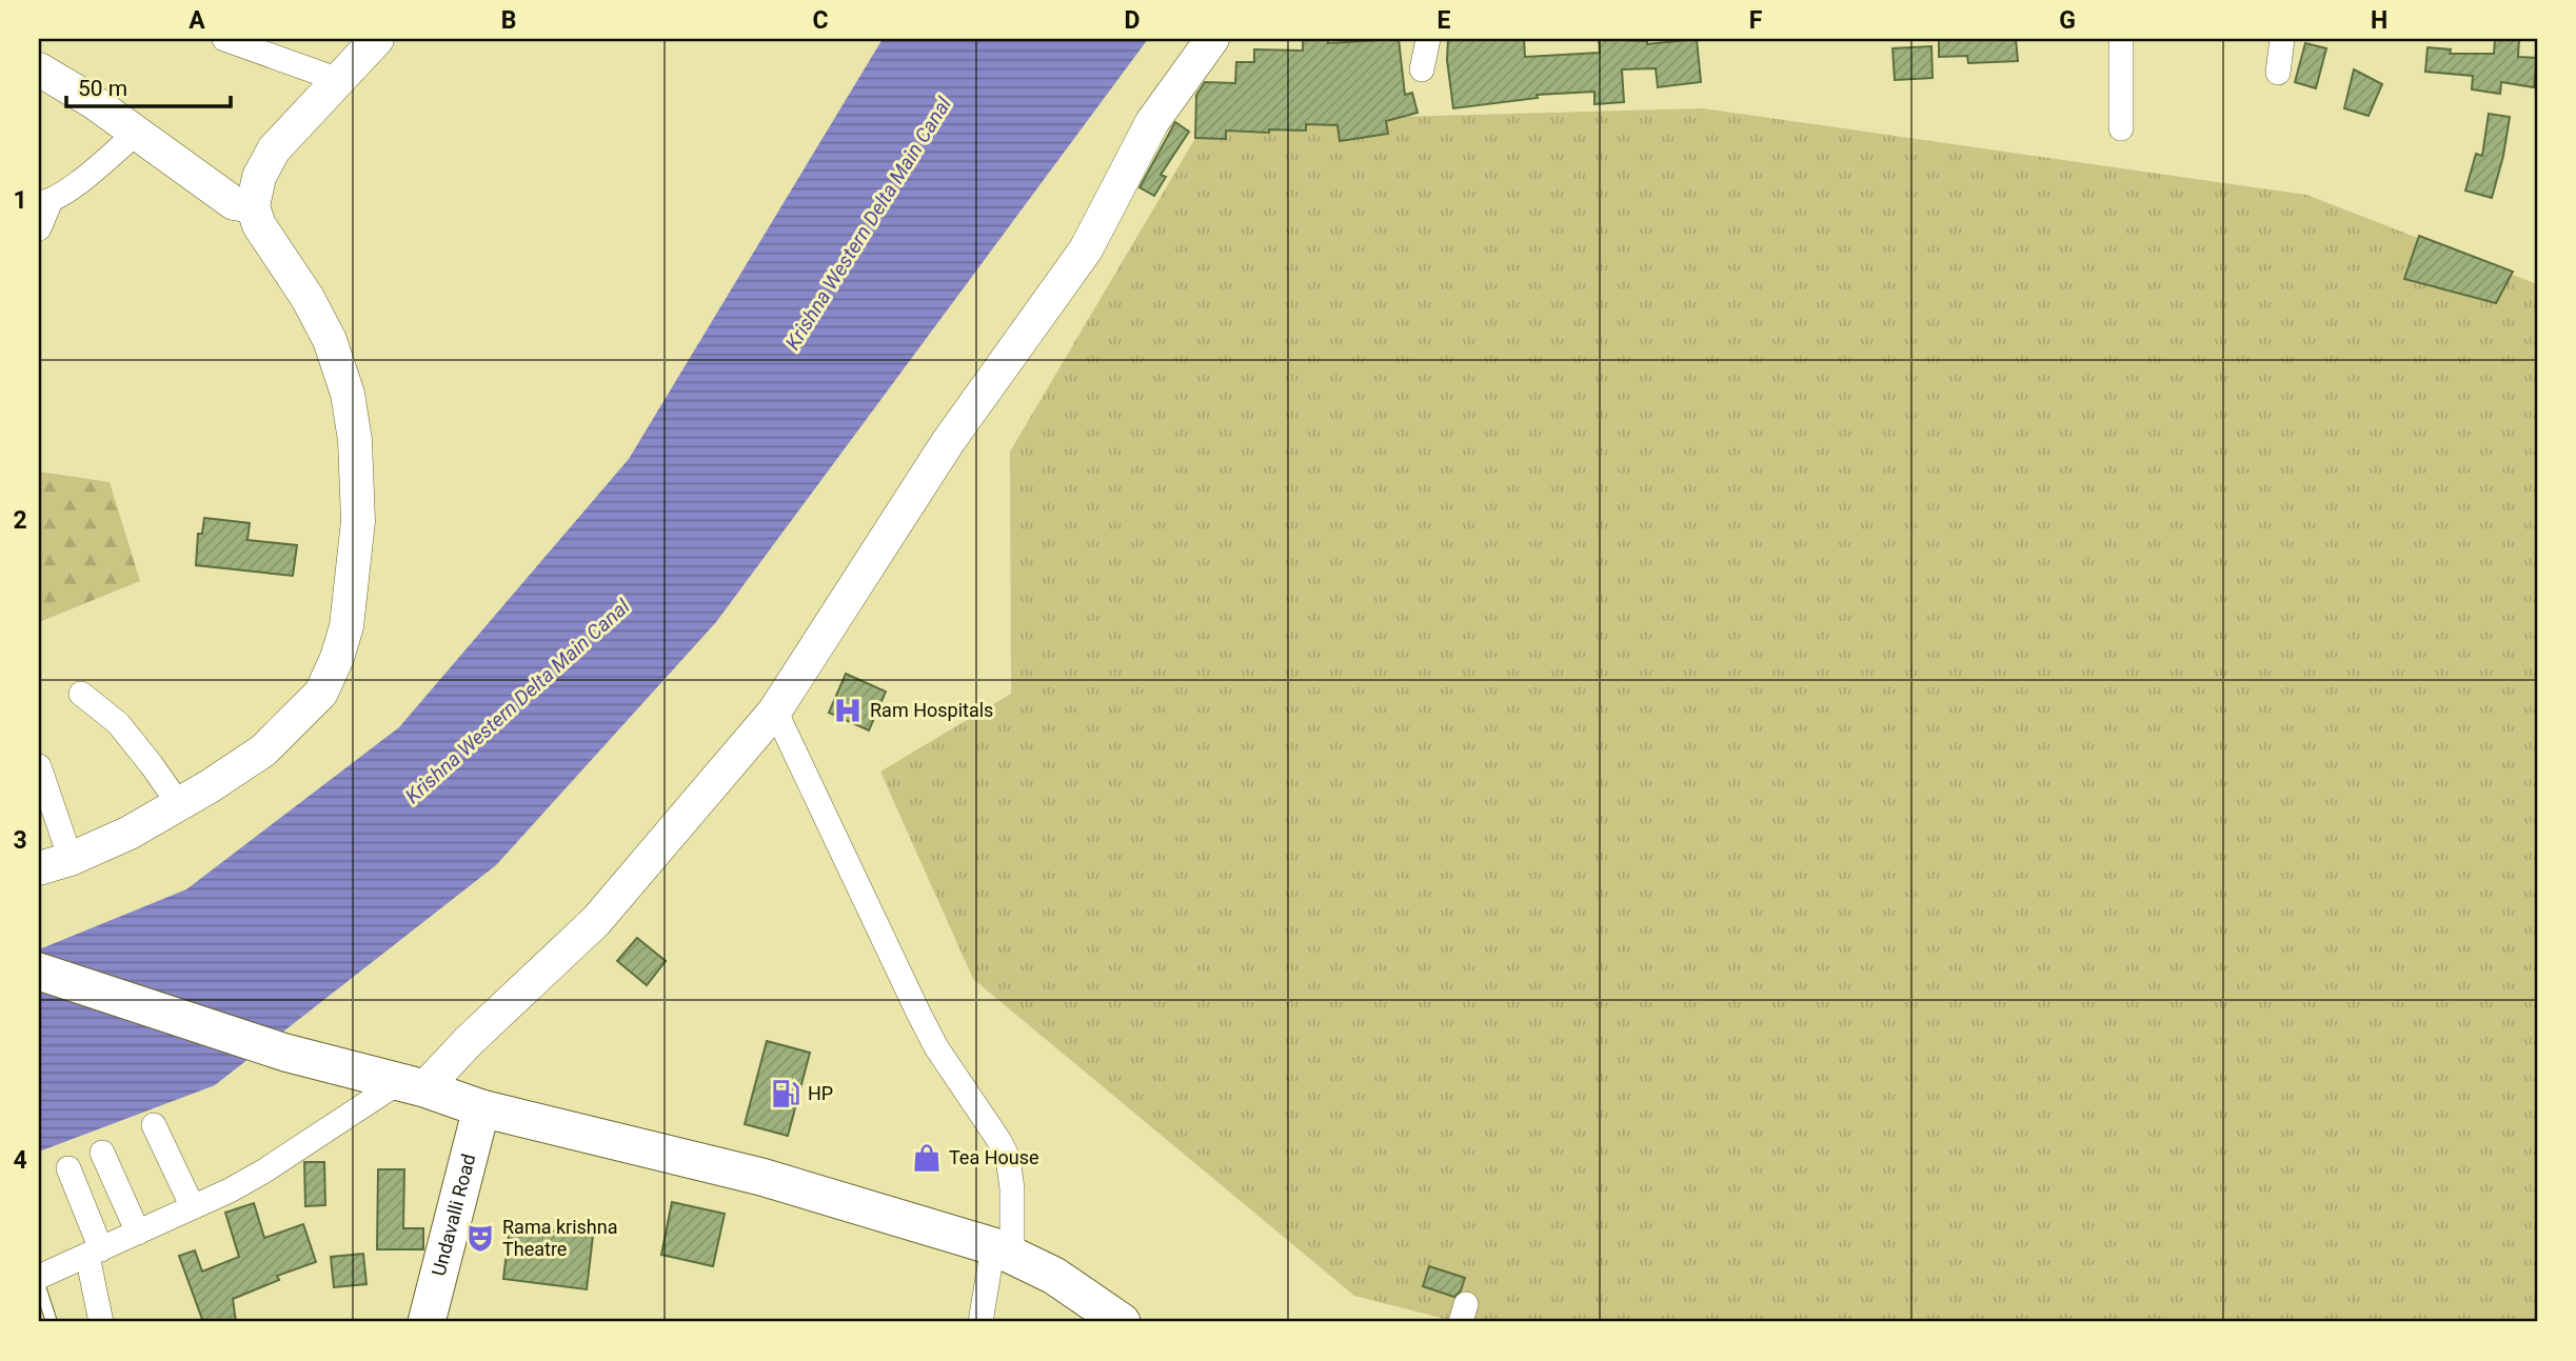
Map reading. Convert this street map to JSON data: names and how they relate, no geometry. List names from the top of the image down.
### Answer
{
  "streets": {
    "main road": ["Undavalli Road"]
  },
  "water": ["Krishna Western Delta Main Canal"],
  "places": {
    "hospital": ["Ram Hospitals"],
    "fuel station": ["HP"],
    "shop": ["Tea House"],
    "theatre": ["Rama krishna Theatre"]
  },
  "scale_bar": "50 m",
  "grid": {
    "columns": [
      "A",
      "B",
      "C",
      "D",
      "E",
      "F",
      "G",
      "H"
    ],
    "rows": [
      "1",
      "2",
      "3",
      "4"
    ]
  }
}
